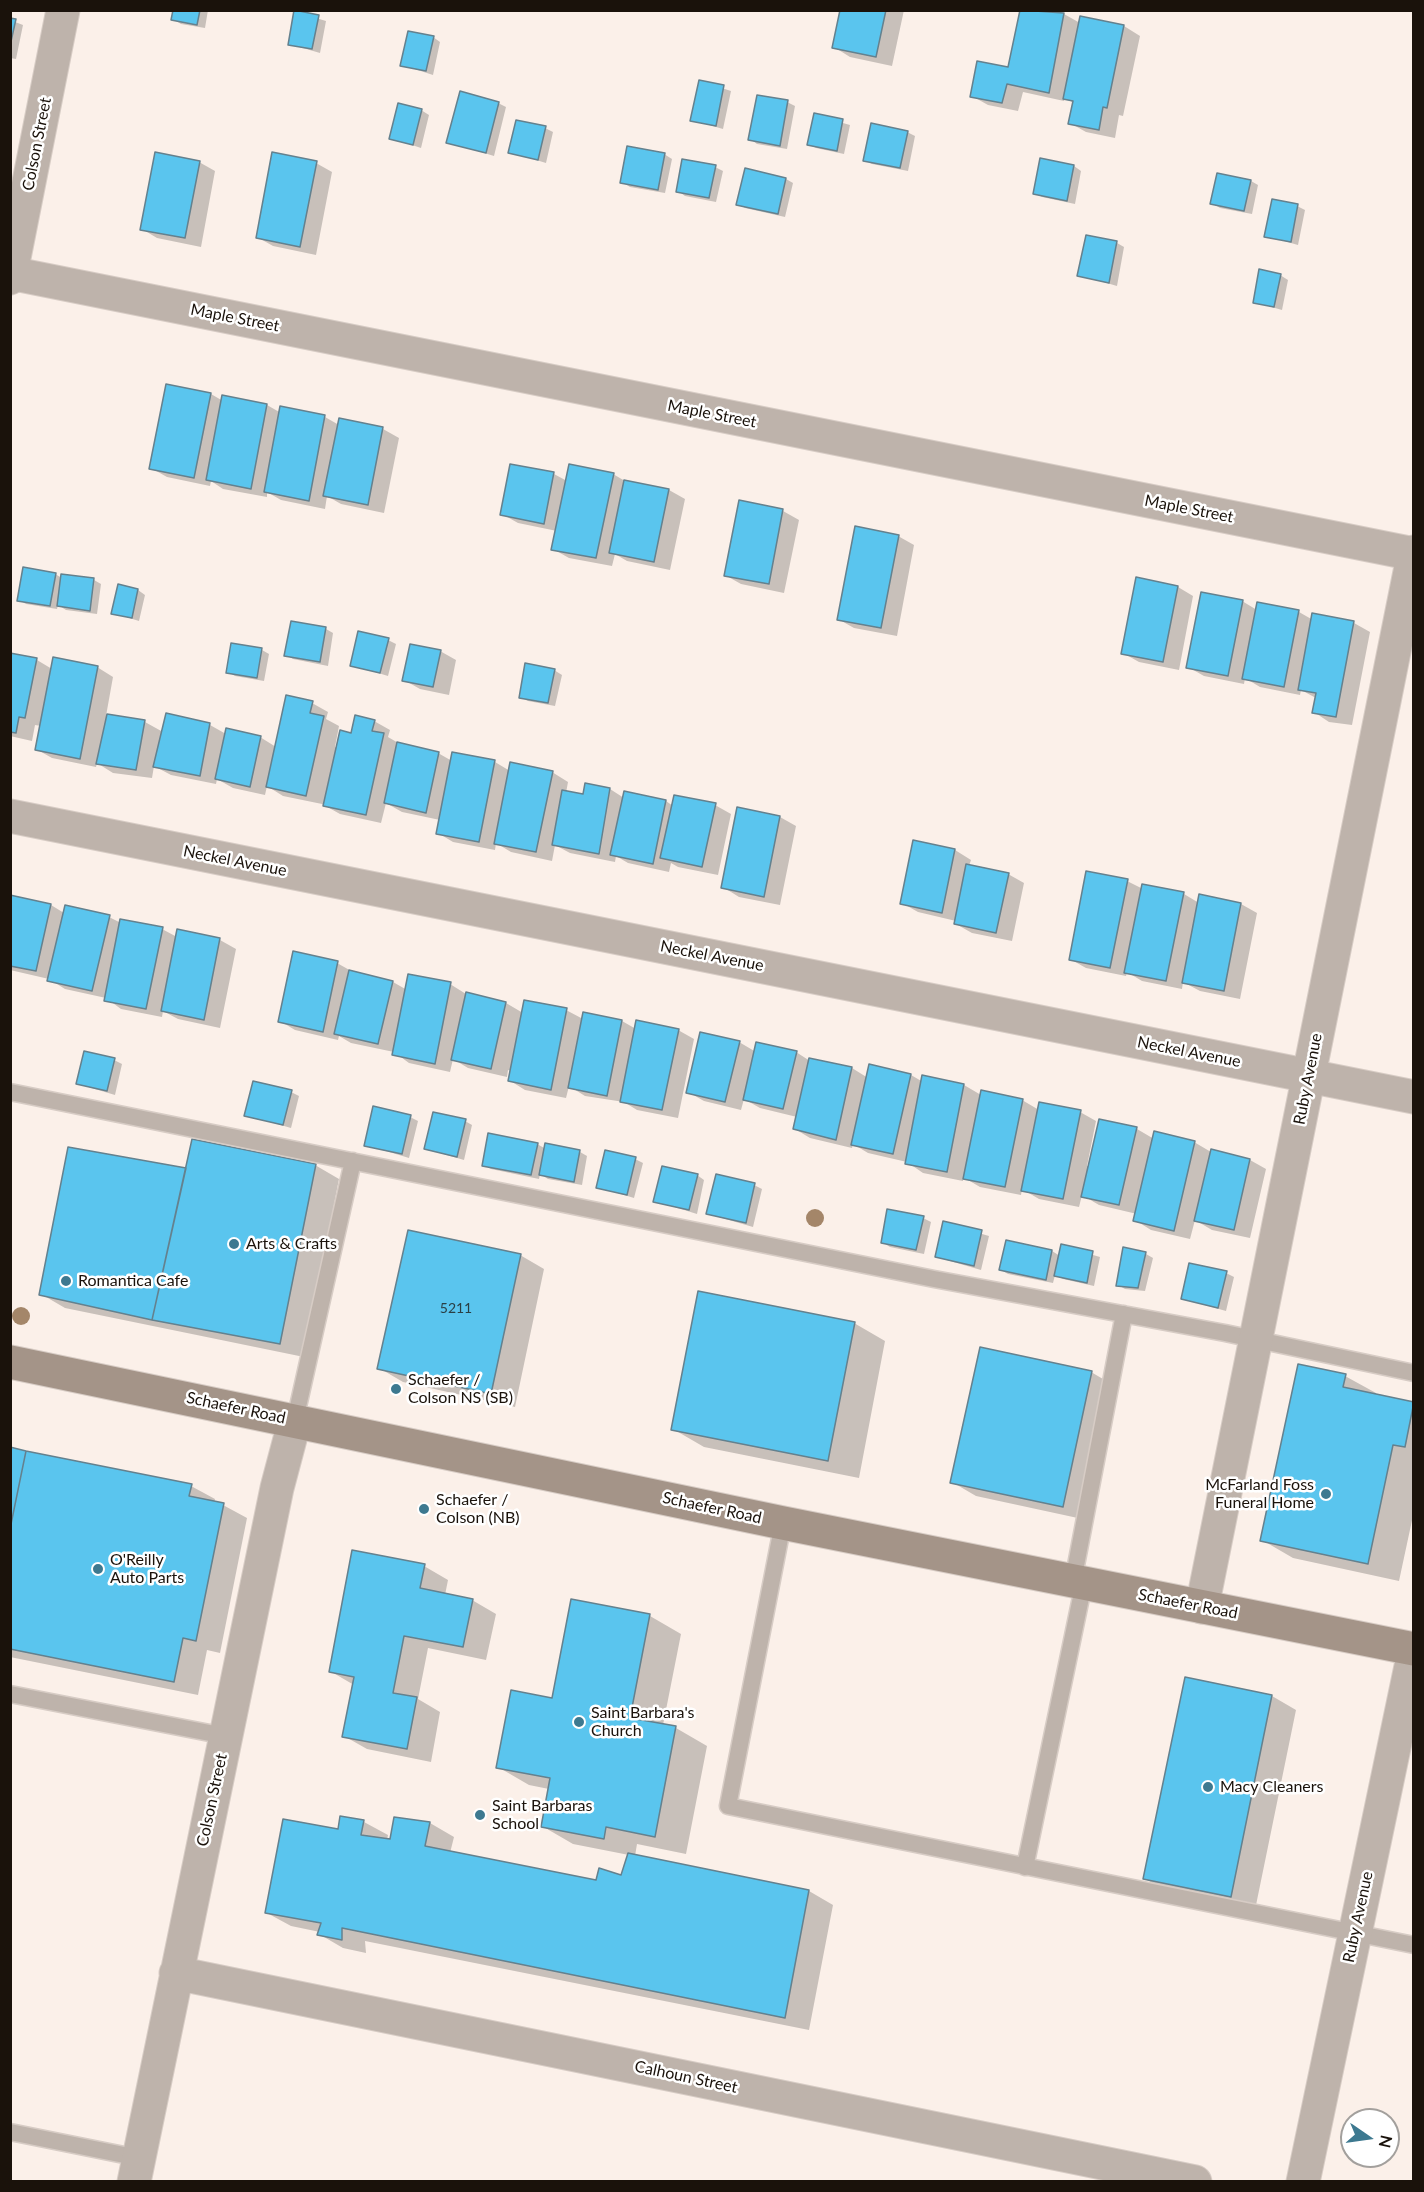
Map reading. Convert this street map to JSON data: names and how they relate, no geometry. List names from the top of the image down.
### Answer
{
  "streets": {
    "main road": ["Schaefer Road"],
    "street": [
      "Colson Street",
      "Maple Street",
      "Neckel Avenue",
      "Ruby Avenue",
      "Calhoun Street"
    ]
  },
  "crossings": [
    ["Colson Street", "Maple Street"],
    ["Colson Street", "Schaefer Road"],
    ["Colson Street", "Calhoun Street"],
    ["Maple Street", "Ruby Avenue"],
    ["Neckel Avenue", "Ruby Avenue"],
    ["Ruby Avenue", "Schaefer Road"]
  ],
  "places": [
    "Arts & Crafts",
    "Romantica Cafe",
    "Schaefer / Colson NS (SB)",
    "McFarland Foss Funeral Home",
    "Schaefer / Colson (NB)",
    "O'Reilly Auto Parts",
    "Saint Barbara's Church",
    "Macy Cleaners",
    "Saint Barbaras School"
  ],
  "house_numbers": ["5211"],
  "north": "right"
}
